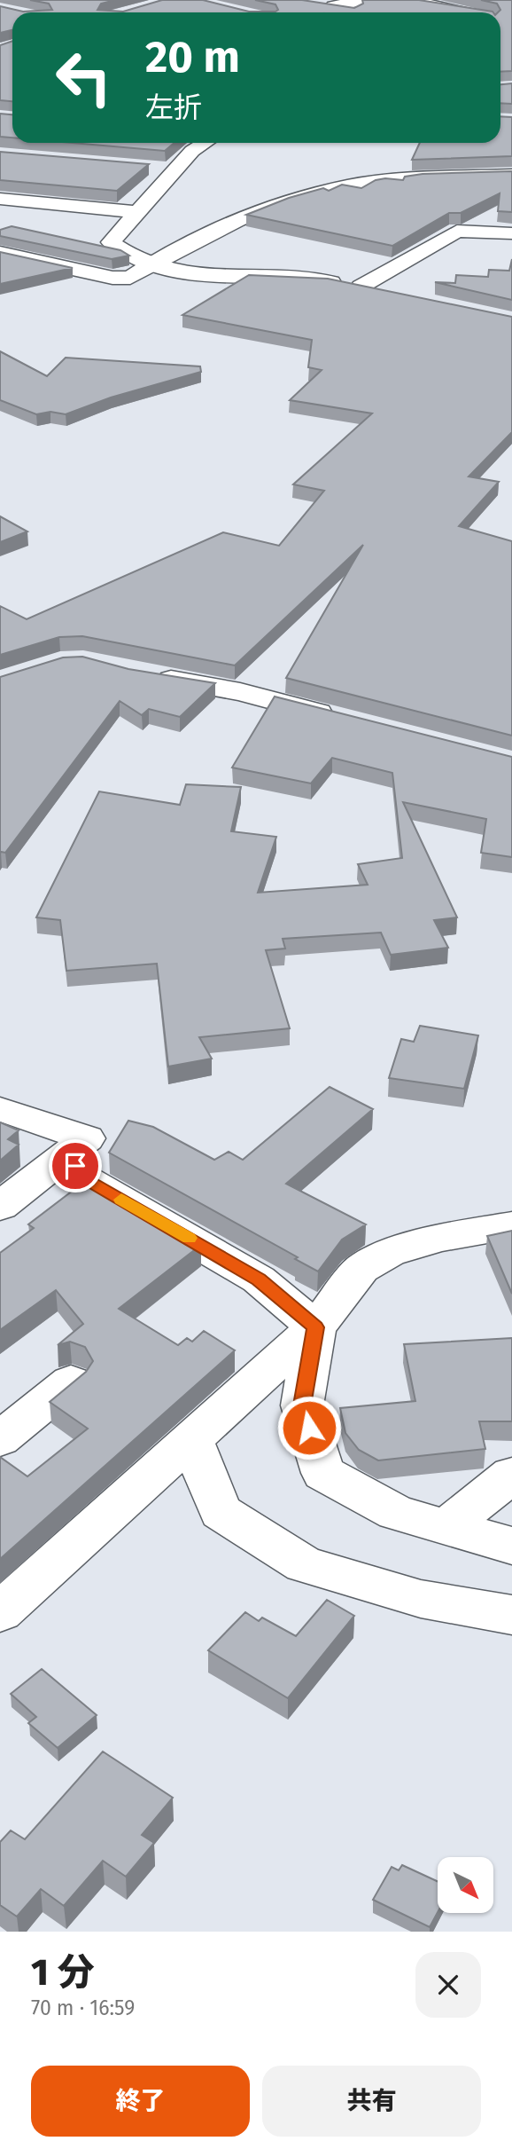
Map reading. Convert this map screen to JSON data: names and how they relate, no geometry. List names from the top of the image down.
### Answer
{
  "north": "bottom right",
  "page": {
    "turn": ["20 m", "左折"],
    "heading": ["1 分", "70 m · 16:59"],
    "buttons": ["終了", "共有"]
  }
}
